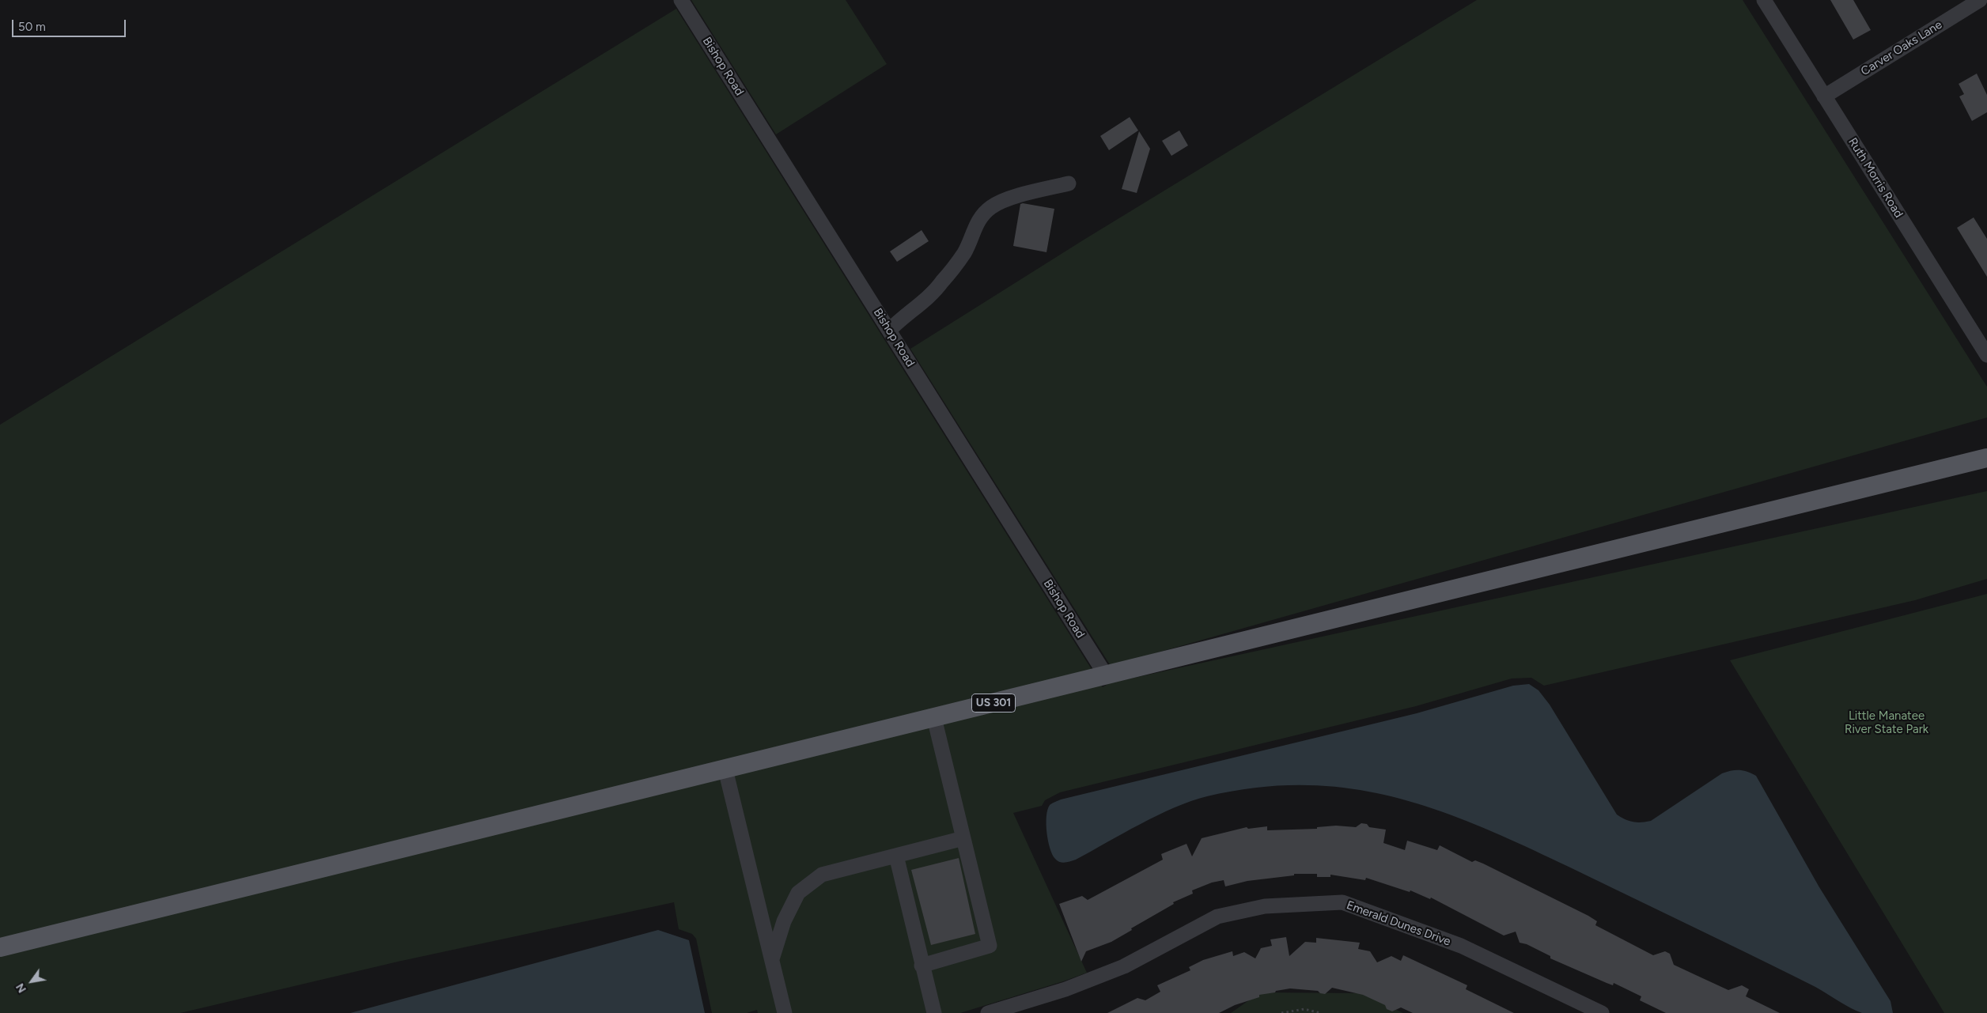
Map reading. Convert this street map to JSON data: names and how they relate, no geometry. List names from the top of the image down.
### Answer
{
  "streets": {
    "main road": ["US 301"],
    "street": [
      "Carver Oaks Lane",
      "Bishop Road",
      "Ruth Morris Road",
      "Emerald Dunes Drive"
    ]
  },
  "crossings": [
    ["Carver Oaks Lane", "Ruth Morris Road"],
    ["Bishop Road", "US 301"]
  ],
  "parks": ["Little Manatee River State Park"],
  "scale_bar": "50 m",
  "north": "bottom left"
}
